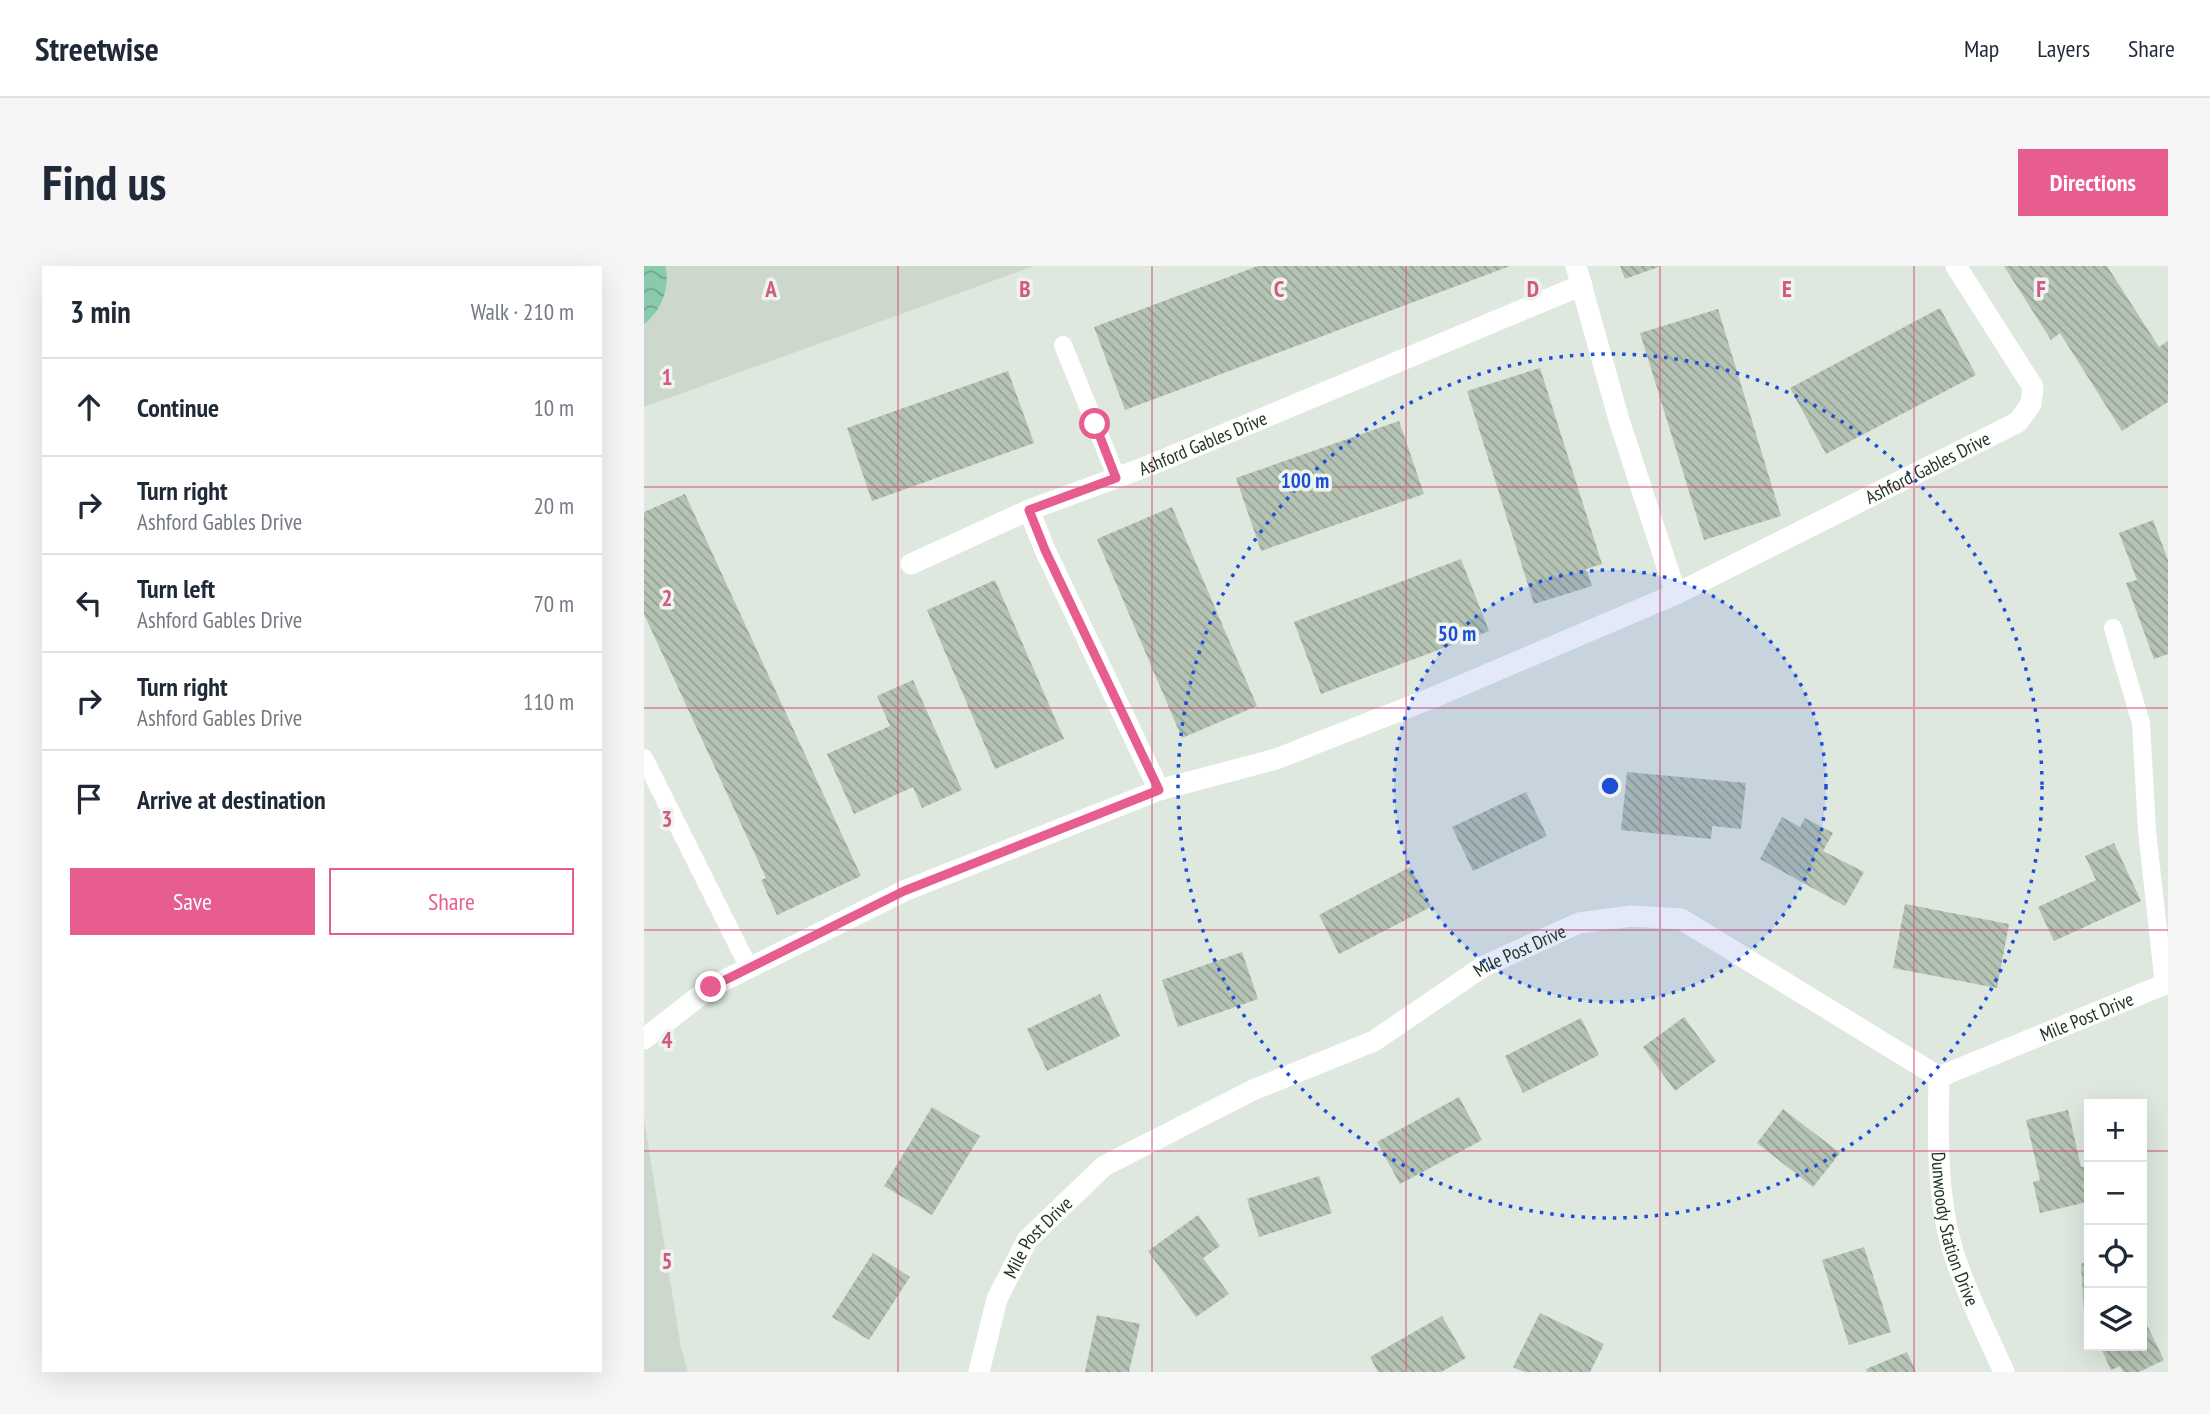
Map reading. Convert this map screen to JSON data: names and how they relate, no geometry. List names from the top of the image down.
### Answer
{
  "streets": {
    "street": ["Ashford Gables Drive", "Mile Post Drive", "Dunwoody Station Drive"]
  },
  "crossings": [
    ["Mile Post Drive", "Dunwoody Station Drive"]
  ],
  "page": {
    "header": "Streetwise",
    "nav": ["Map", "Layers", "Share"],
    "buttons": [
      "Directions",
      ["Save", "Share"]
    ],
    "title": "Find us",
    "heading": ["3 min", "Walk · 210 m"],
    "list": [
      ["Continue", "10 m"],
      ["Turn right", "Ashford Gables Drive", "20 m"],
      ["Turn left", "Ashford Gables Drive", "70 m"],
      ["Turn right", "Ashford Gables Drive", "110 m"],
      "Arrive at destination"
    ],
    "map_buttons": ["+", "−"]
  },
  "grid": {
    "columns": [
      "A",
      "B",
      "C",
      "D",
      "E",
      "F"
    ],
    "rows": [
      "1",
      "2",
      "3",
      "4",
      "5"
    ]
  },
  "rings": ["100 m", "50 m"]
}
